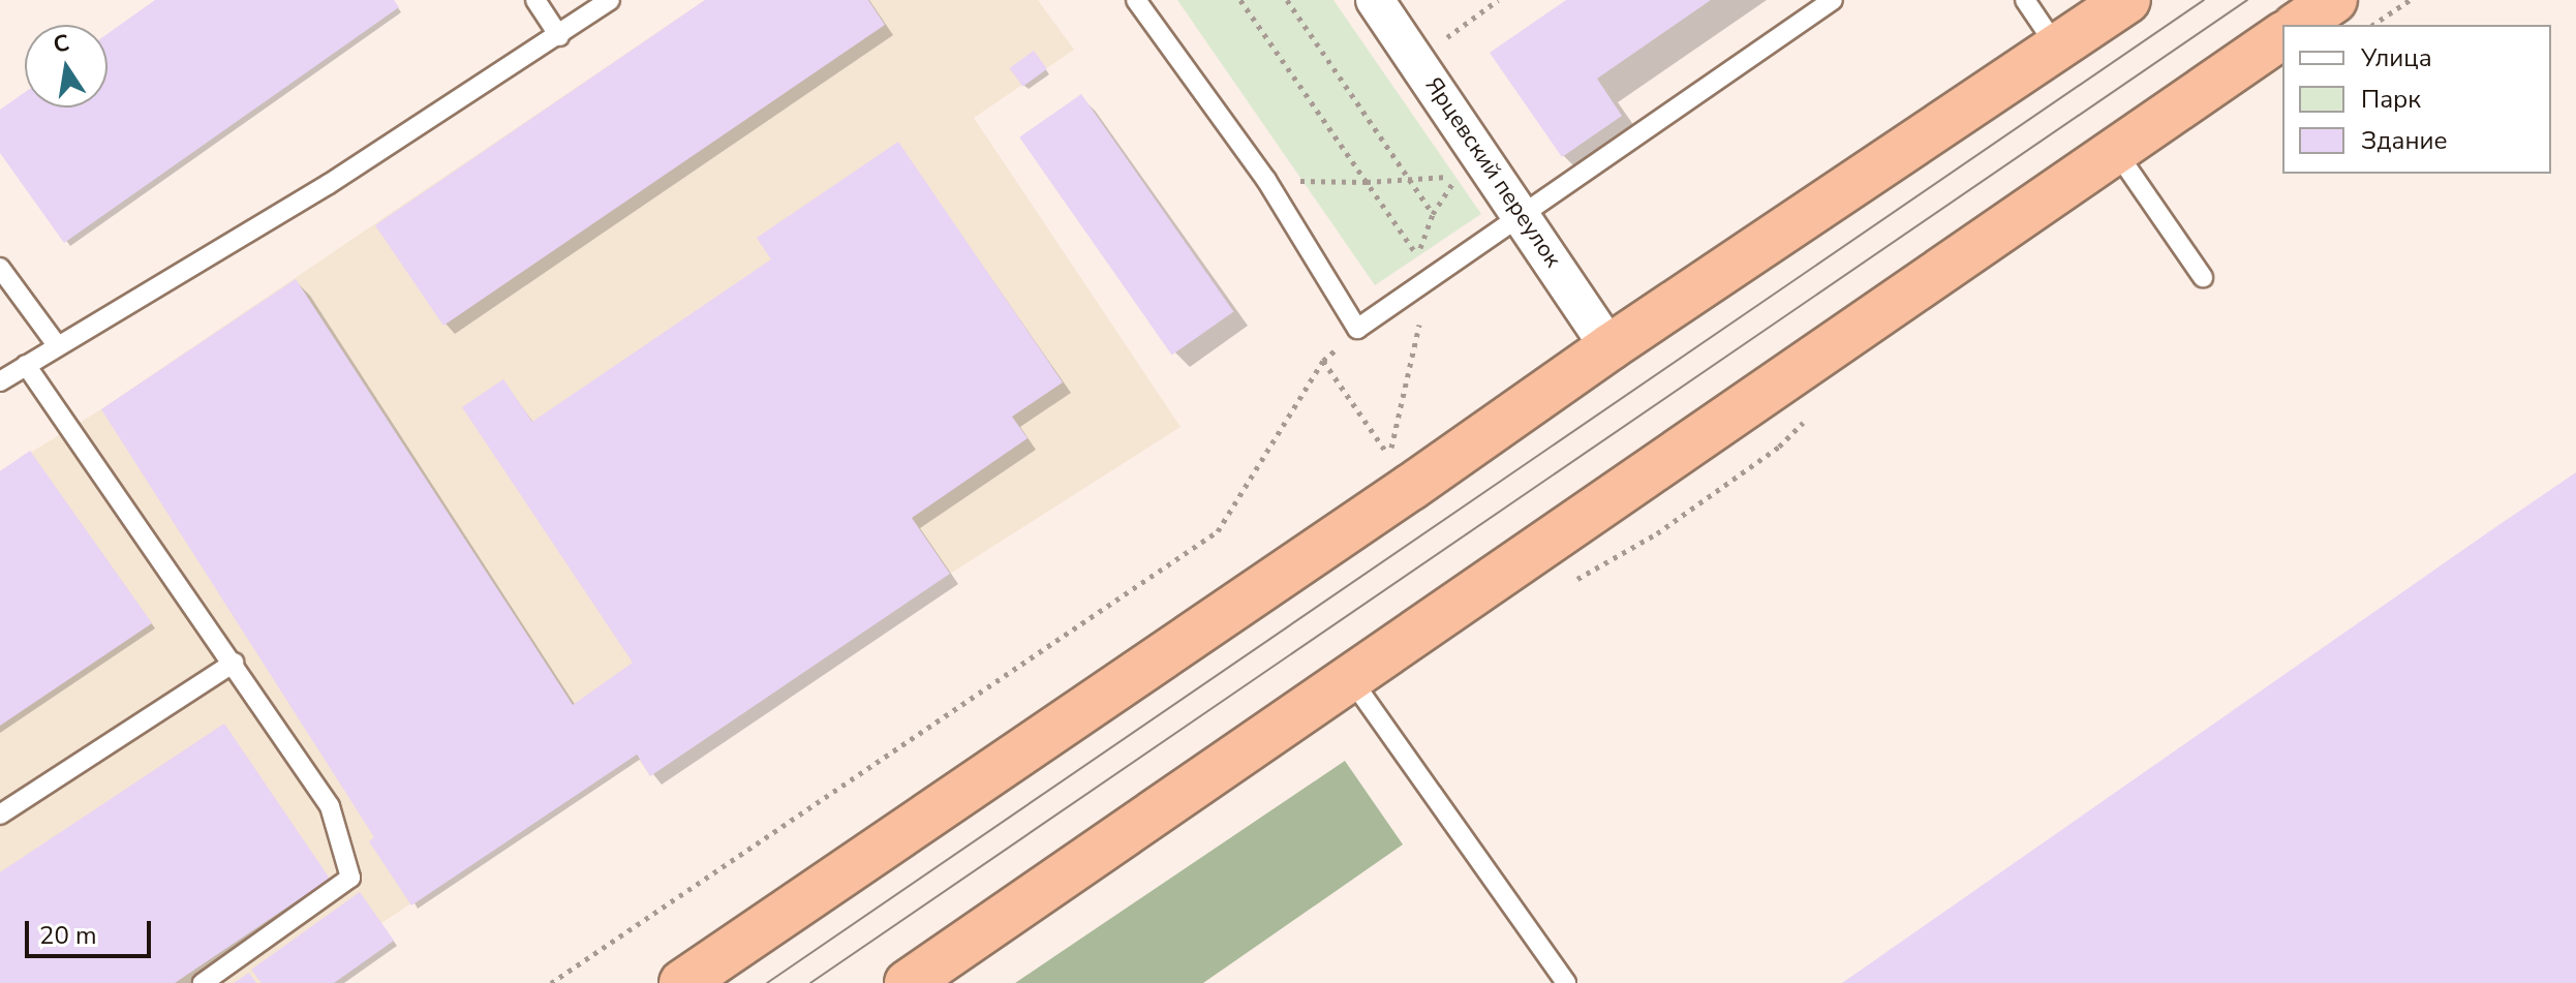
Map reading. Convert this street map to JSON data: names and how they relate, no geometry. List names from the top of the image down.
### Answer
{
  "streets": {
    "street": ["Ярцевский переулок"]
  },
  "legend": ["Улица", "Парк", "Здание"],
  "scale_bar": "20 m",
  "north": "top"
}
